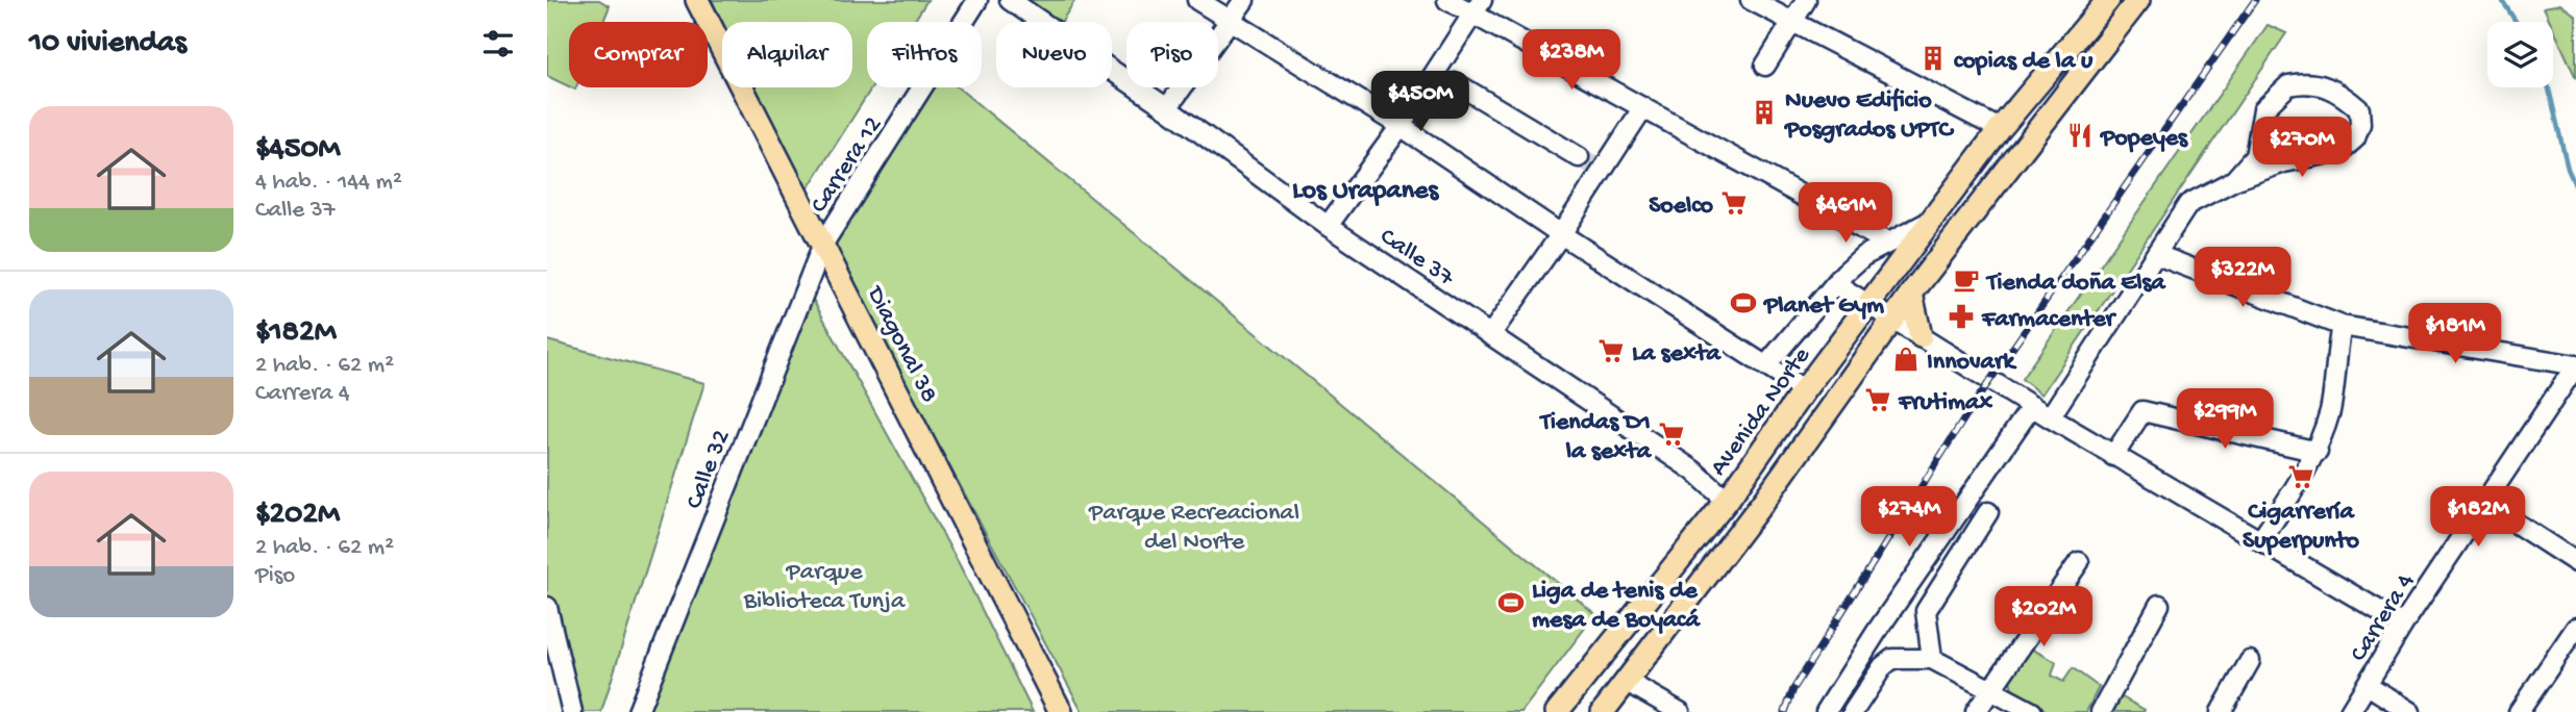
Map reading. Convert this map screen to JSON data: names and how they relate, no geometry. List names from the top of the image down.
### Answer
{
  "streets": {
    "main road": ["Diagonal 38", "Avenida Norte"],
    "street": [
      "Carrera 12",
      "Calle 37",
      "Calle 32",
      "Carrera 4"
    ]
  },
  "crossings": [
    ["Carrera 12", "Diagonal 38"],
    ["Carrera 12", "Calle 32"],
    ["Calle 37", "Avenida Norte"],
    ["Diagonal 38", "Calle 32"]
  ],
  "districts": ["Los Urapanes"],
  "parks": ["Parque Recreacional del Norte", "Parque Biblioteca Tunja"],
  "places": {
    "building": ["copias de la u", "Nuevo Edificio Posgrados UPTC"],
    "restaurant": ["Popeyes"],
    "supermarket": [
      "Soelco",
      "La sexta",
      "Frutimax",
      "Tiendas D1 la sexta",
      "Cigarrería Superpunto"
    ],
    "cafe": ["Tienda doña Elsa"],
    "sports": ["Planet Gym", "Liga de tenis de mesa de Boyacá"],
    "pharmacy": ["Farmacenter"],
    "shop": ["Innovark"]
  },
  "page": {
    "heading": "10 viviendas",
    "chip": [
      "Comprar",
      "Alquilar",
      "Filtros",
      "Nuevo",
      "Piso"
    ],
    "price": [
      "$238M",
      "$450M",
      "$270M",
      "$461M",
      "$322M",
      "$181M",
      "$299M",
      "$274M",
      "$182M",
      "$202M"
    ],
    "list": [
      {
        "name": "$450M",
        "note": "4 hab. · 144 m² · Calle 37"
      },
      {
        "name": "$182M",
        "note": "2 hab. · 62 m² · Carrera 4"
      },
      {
        "name": "$202M",
        "note": "2 hab. · 62 m² · Piso"
      }
    ]
  }
}
